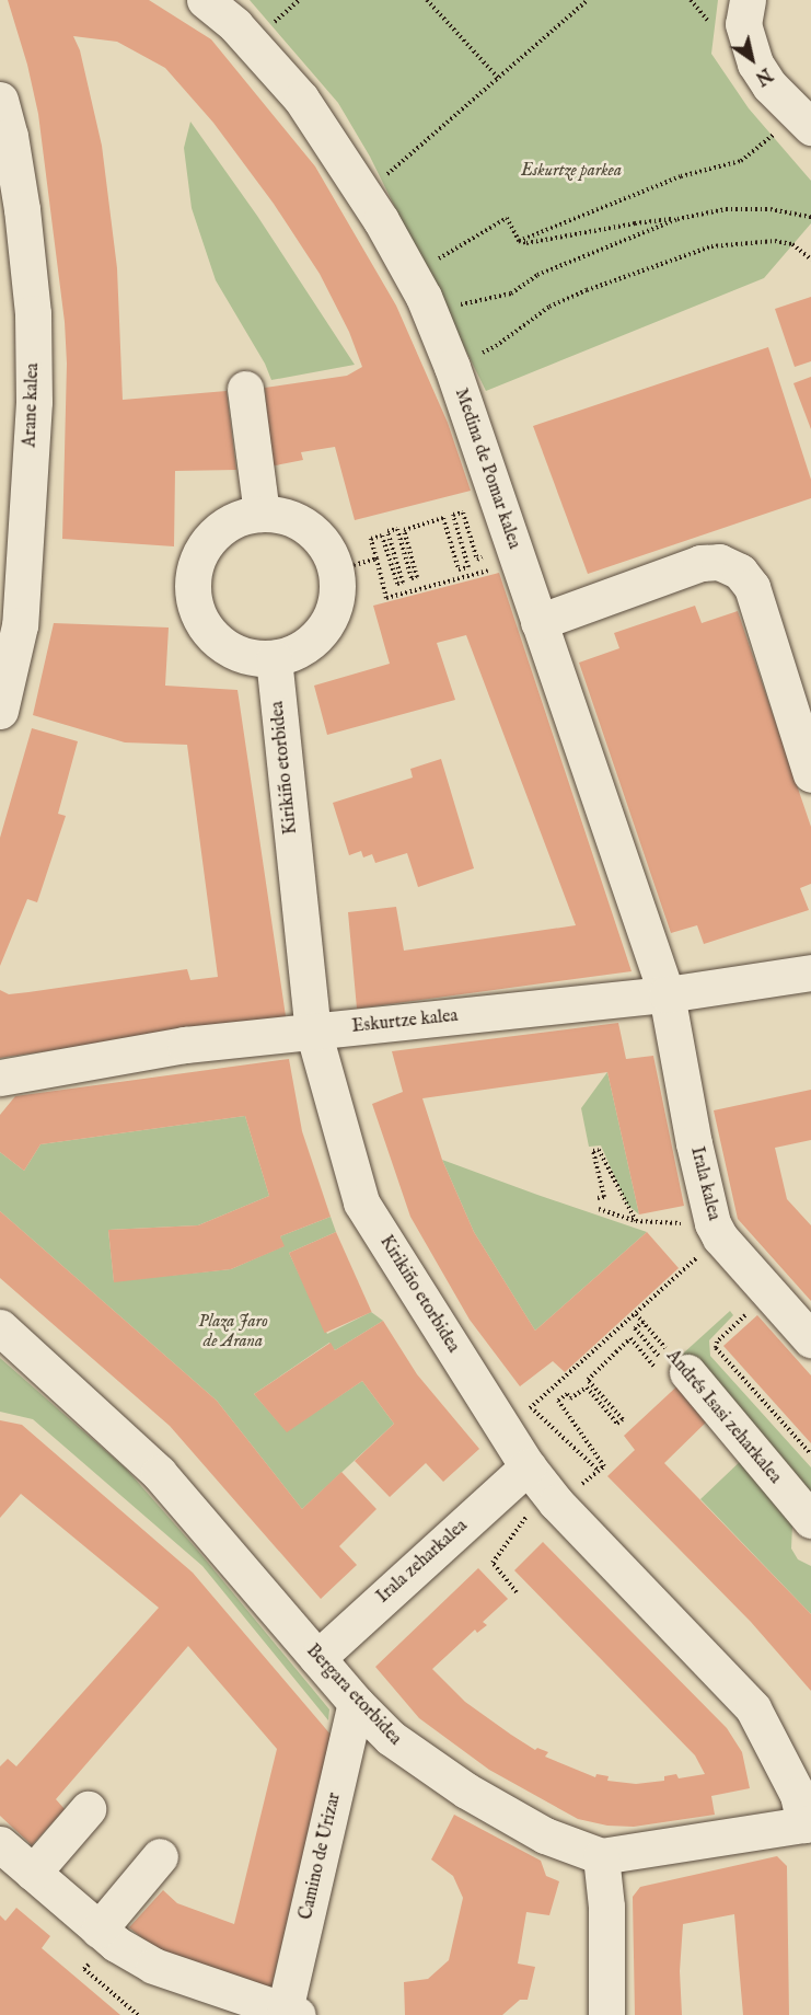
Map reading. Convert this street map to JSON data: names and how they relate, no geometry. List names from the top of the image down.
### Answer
{
  "streets": {
    "street": [
      "Arane kalea",
      "Medina de Pomar kalea",
      "Kirikiño etorbidea",
      "Eskurtze kalea",
      "Irala kalea",
      "Andrés Isasi zeharkalea",
      "Irala zeharkalea",
      "Bergara etorbidea",
      "Camino de Urizar"
    ]
  },
  "crossings": [
    ["Medina de Pomar kalea", "Eskurtze kalea"],
    ["Medina de Pomar kalea", "Irala kalea"],
    ["Kirikiño etorbidea", "Eskurtze kalea"],
    ["Kirikiño etorbidea", "Irala zeharkalea"],
    ["Kirikiño etorbidea", "Bergara etorbidea"],
    ["Eskurtze kalea", "Irala kalea"],
    ["Irala zeharkalea", "Bergara etorbidea"],
    ["Bergara etorbidea", "Camino de Urizar"]
  ],
  "parks": ["Eskurtze parkea", "Plaza Jaro de Arana"],
  "north": "bottom right"
}
